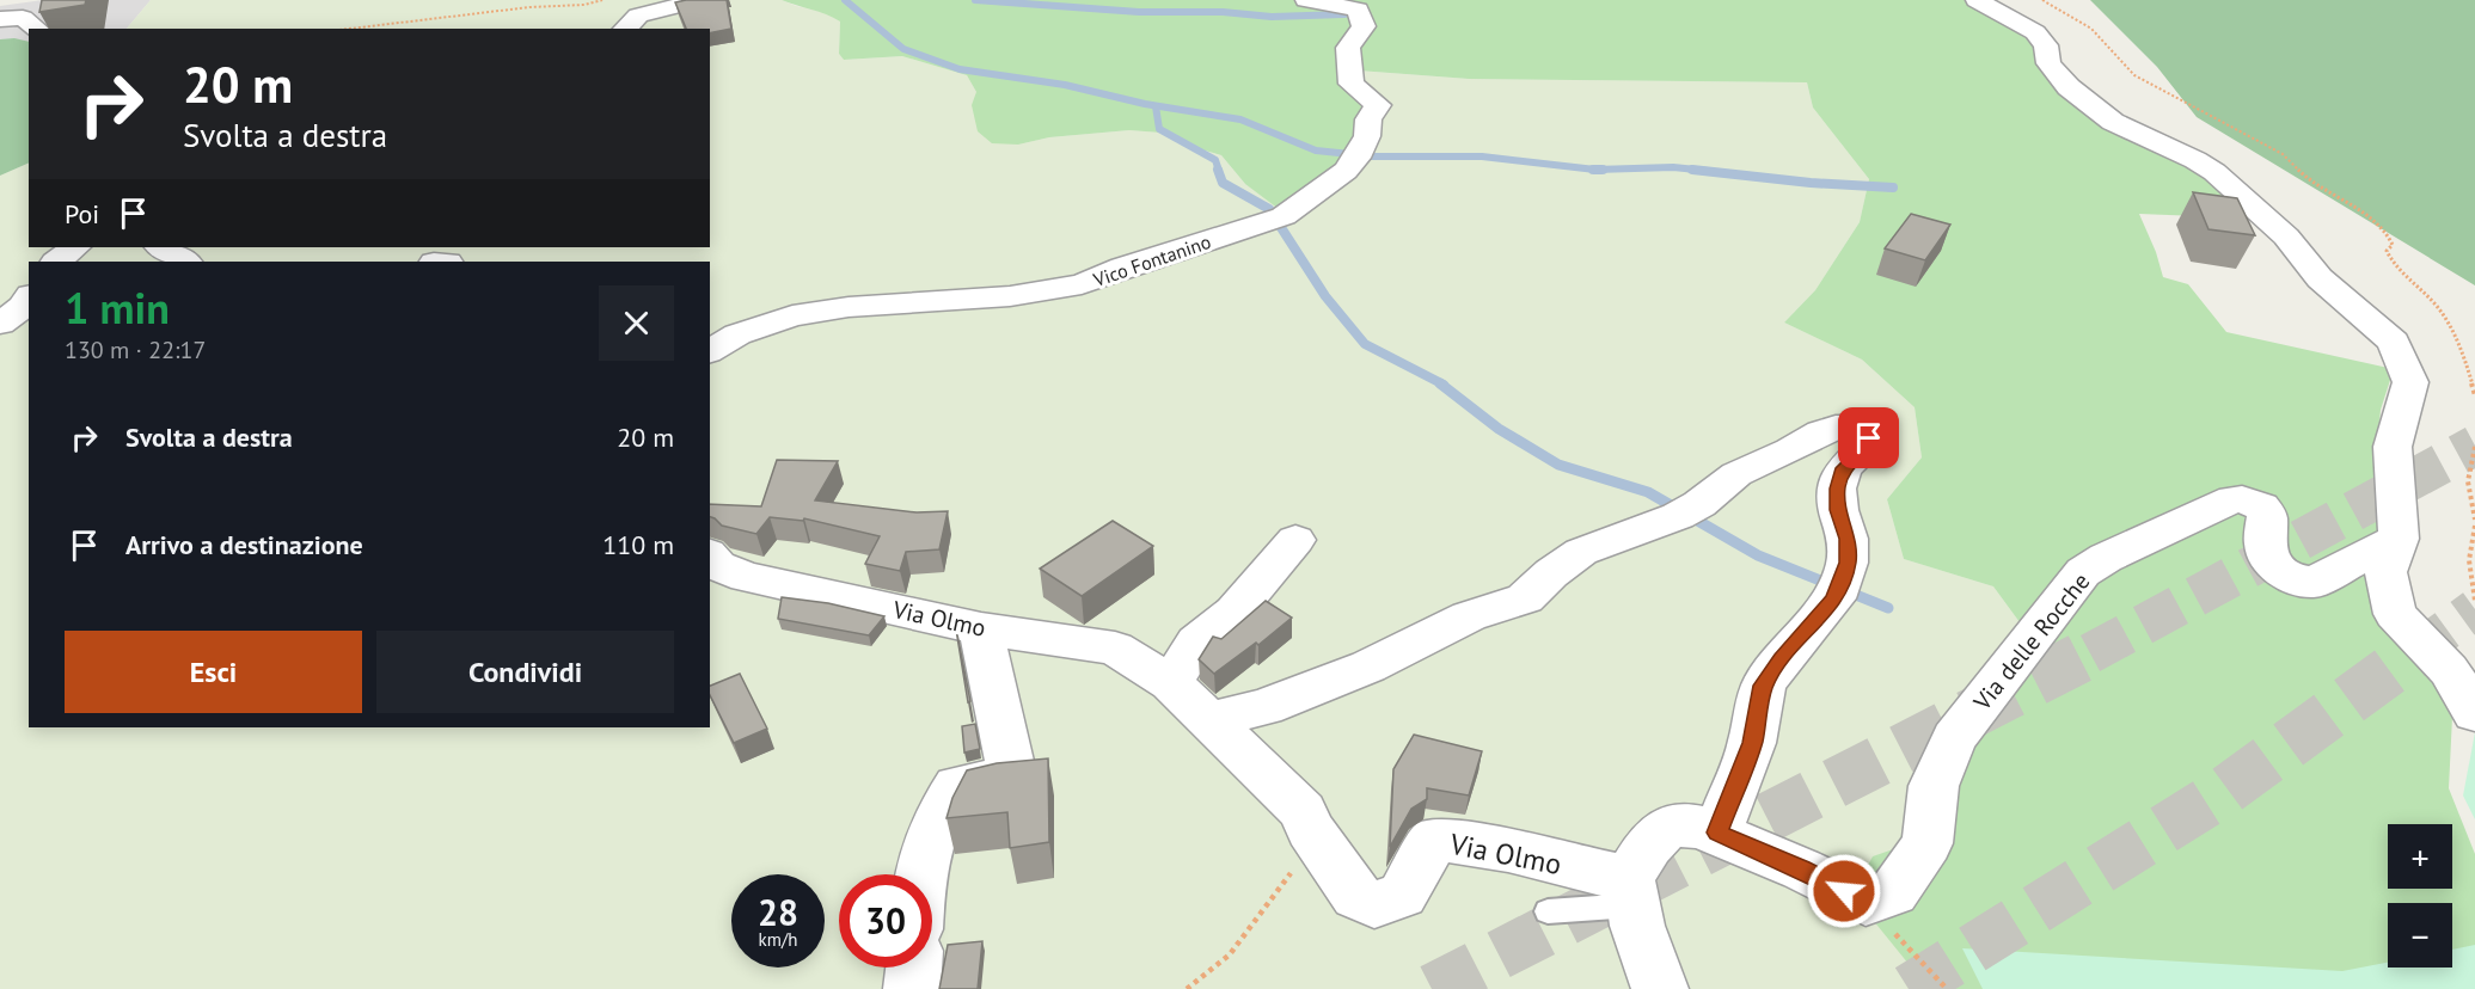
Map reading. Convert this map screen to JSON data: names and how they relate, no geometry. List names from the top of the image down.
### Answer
{
  "streets": {
    "street": ["Vico Fontanino", "Via Olmo", "Via delle Rocche"]
  },
  "page": {
    "turn": ["20 m", "Svolta a destra"],
    "then": "Poi",
    "heading": ["1 min", "130 m · 22:17"],
    "list": [
      {
        "name": "Svolta a destra",
        "value": "20 m"
      },
      {
        "name": "Arrivo a destinazione",
        "value": "110 m"
      }
    ],
    "buttons": ["Esci", "Condividi"],
    "map_buttons": ["+", "−"],
    "speed": "28 km/h",
    "limit": "30"
  }
}
